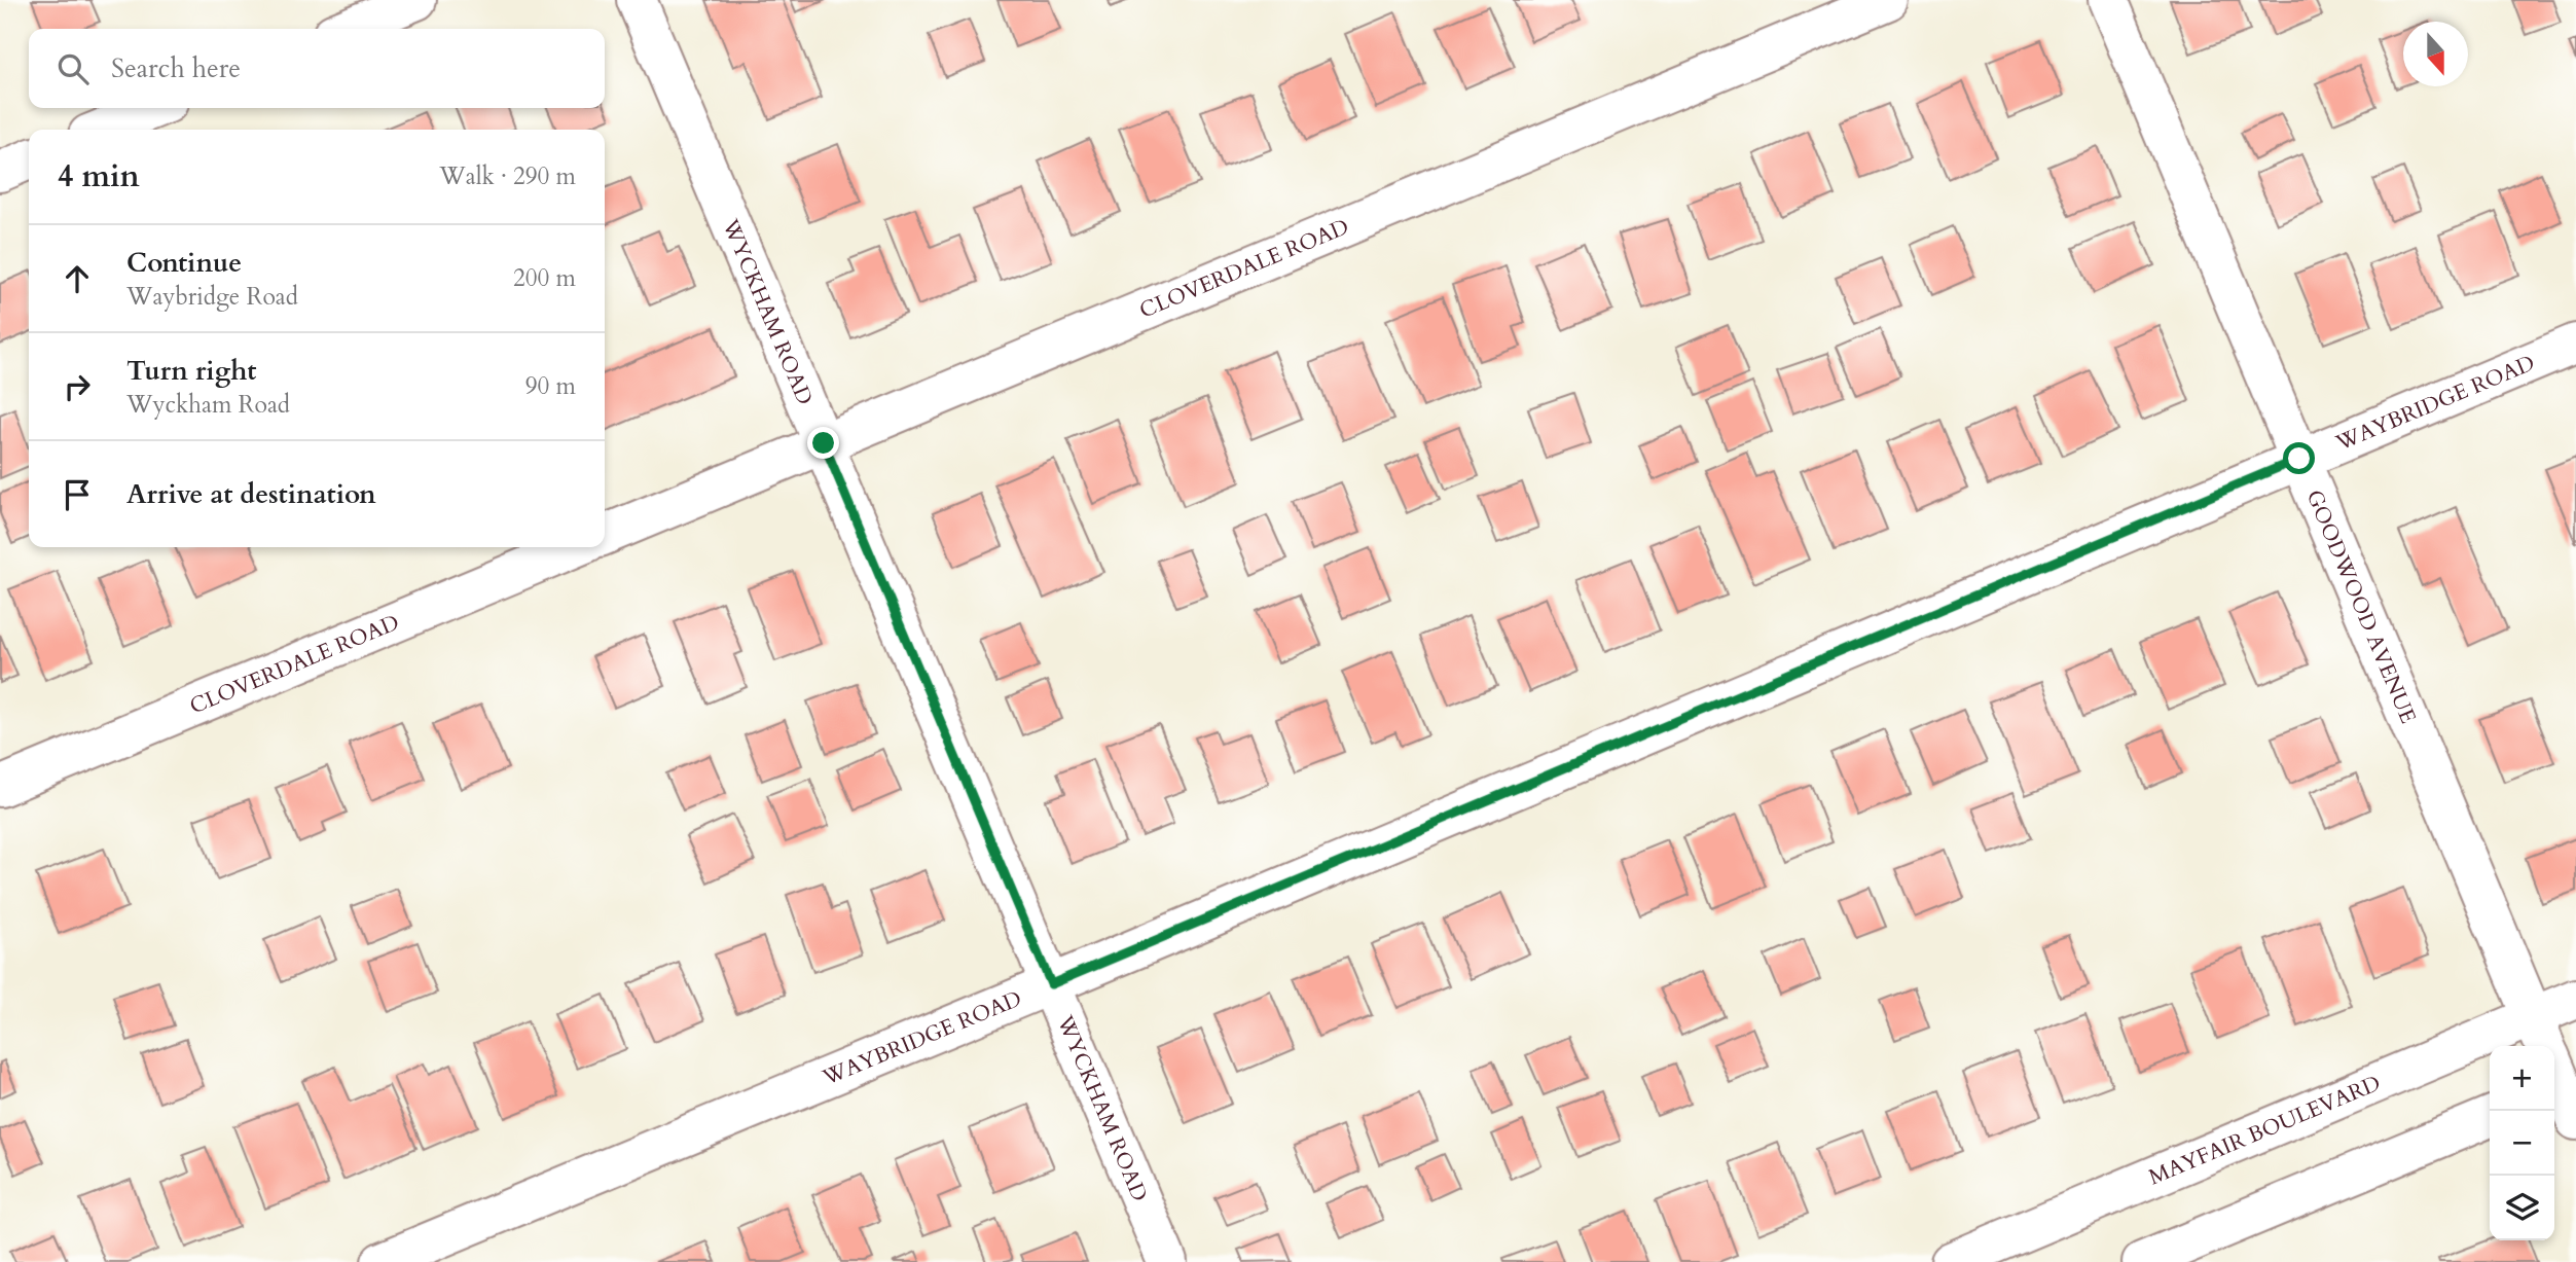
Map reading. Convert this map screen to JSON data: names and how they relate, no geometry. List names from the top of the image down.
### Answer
{
  "streets": {
    "street": [
      "CLOVERDALE ROAD",
      "WYCKHAM ROAD",
      "WAYBRIDGE ROAD",
      "GOODWOOD AVENUE",
      "MAYFAIR BOULEVARD"
    ]
  },
  "crossings": [
    ["CLOVERDALE ROAD", "WYCKHAM ROAD"],
    ["WYCKHAM ROAD", "WAYBRIDGE ROAD"],
    ["WAYBRIDGE ROAD", "GOODWOOD AVENUE"],
    ["GOODWOOD AVENUE", "MAYFAIR BOULEVARD"]
  ],
  "north": "bottom",
  "page": {
    "search": "Search here",
    "heading": ["4 min", "Walk · 290 m"],
    "list": [
      ["Continue", "Waybridge Road", "200 m"],
      ["Turn right", "Wyckham Road", "90 m"],
      "Arrive at destination"
    ],
    "map_buttons": ["+", "−"]
  }
}
